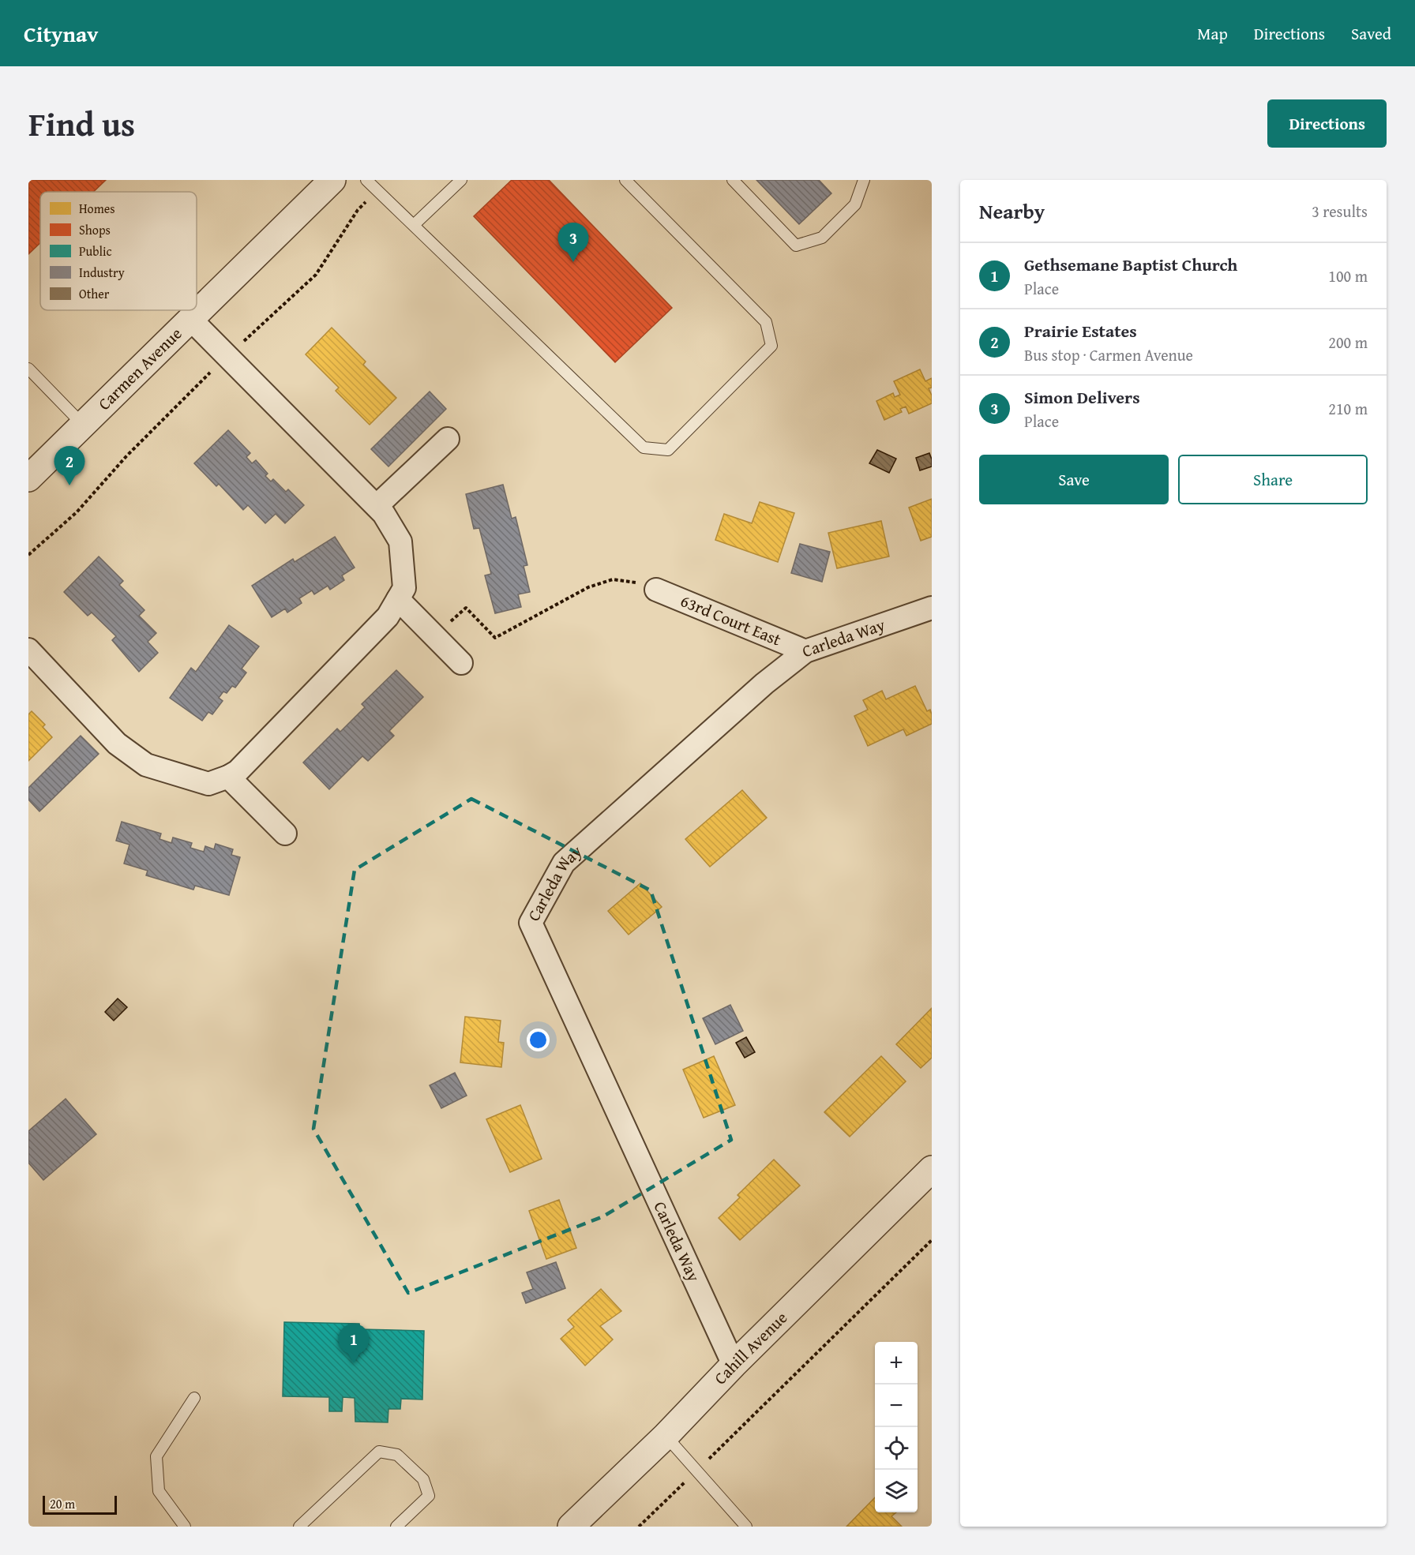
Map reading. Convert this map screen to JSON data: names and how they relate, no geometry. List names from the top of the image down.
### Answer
{
  "streets": {
    "street": [
      "Carmen Avenue",
      "63rd Court East",
      "Carleda Way",
      "Cahill Avenue"
    ]
  },
  "crossings": [
    ["63rd Court East", "Carleda Way"],
    ["Carleda Way", "Cahill Avenue"]
  ],
  "legend": [
    "Homes",
    "Shops",
    "Public",
    "Industry",
    "Other"
  ],
  "scale_bar": "20 m",
  "page": {
    "header": "Citynav",
    "nav": ["Map", "Directions", "Saved"],
    "title": "Find us",
    "buttons": [
      "Directions",
      ["Save", "Share"]
    ],
    "heading": ["Nearby", "3 results"],
    "pins": ["3", "2", "1"],
    "list": [
      {
        "mark": "1",
        "name": "Gethsemane Baptist Church",
        "note": "Place",
        "value": "100 m"
      },
      {
        "mark": "2",
        "name": "Prairie Estates",
        "note": "Bus stop · Carmen Avenue",
        "value": "200 m"
      },
      {
        "mark": "3",
        "name": "Simon Delivers",
        "note": "Place",
        "value": "210 m"
      }
    ],
    "map_buttons": ["+", "−"],
    "scale": "20 m"
  }
}
